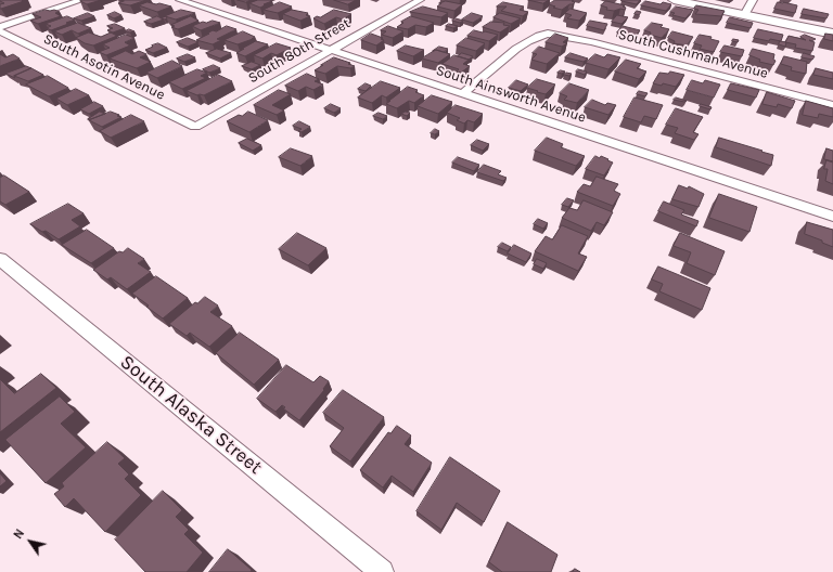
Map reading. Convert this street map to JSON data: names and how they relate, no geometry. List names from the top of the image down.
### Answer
{
  "streets": {
    "street": [
      "South 80th Street",
      "South Cushman Avenue",
      "South Asotin Avenue",
      "South Ainsworth Avenue",
      "South Alaska Street"
    ]
  },
  "crossings": [
    ["South 80th Street", "South Asotin Avenue"],
    ["South 80th Street", "South Ainsworth Avenue"],
    ["South Cushman Avenue", "South Ainsworth Avenue"]
  ],
  "north": "top left"
}
